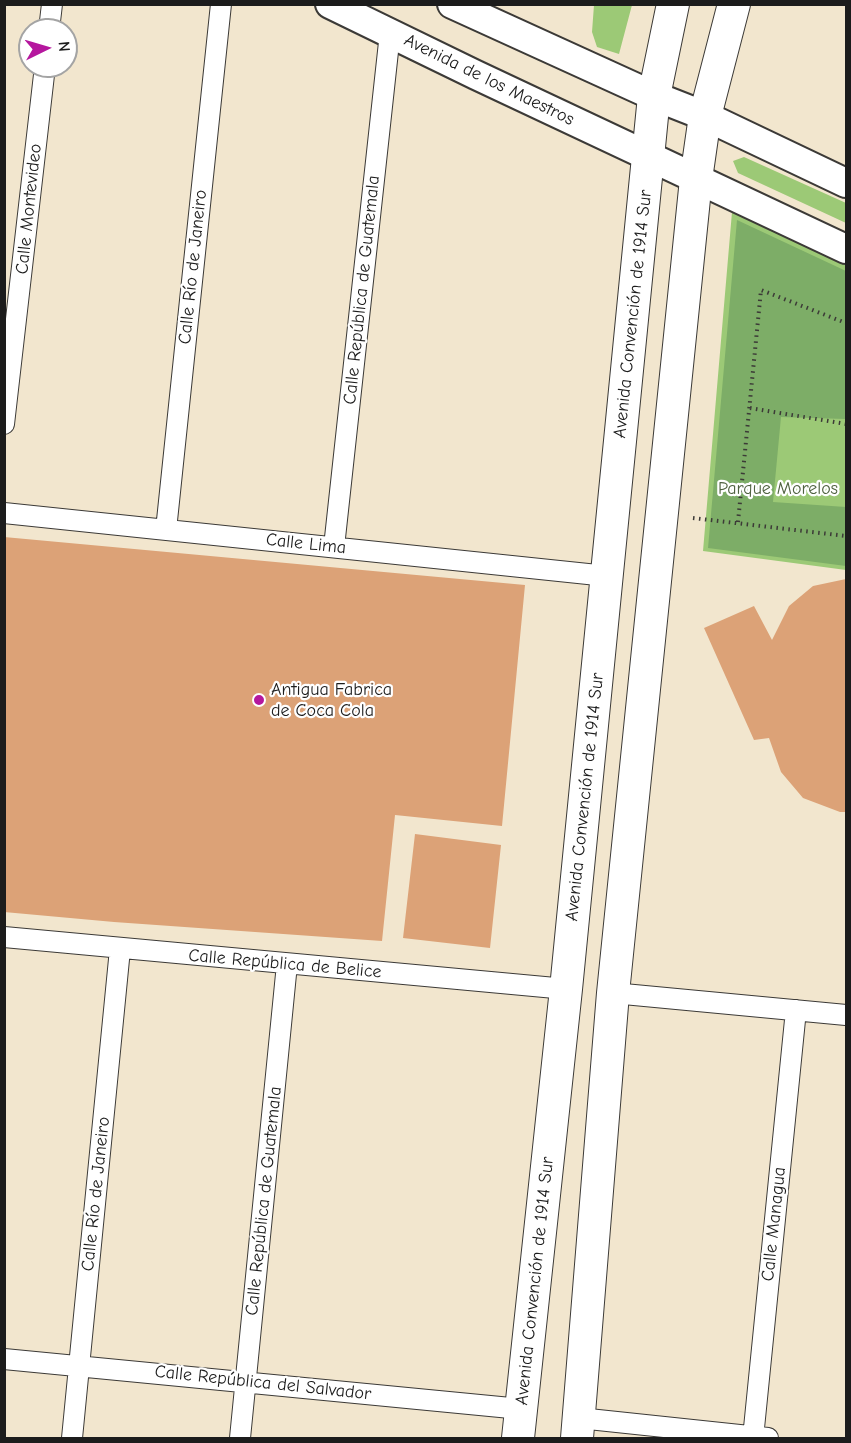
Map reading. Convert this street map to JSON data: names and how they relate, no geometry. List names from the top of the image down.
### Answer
{
  "streets": {
    "main road": ["Avenida de los Maestros", "Avenida Convención de 1914 Sur"],
    "street": [
      "Calle Montevideo",
      "Calle Río de Janeiro",
      "Calle República de Guatemala",
      "Calle Lima",
      "Calle República de Belice",
      "Calle Managua",
      "Calle República del Salvador"
    ]
  },
  "crossings": [
    ["Avenida de los Maestros", "Calle República de Guatemala"],
    ["Avenida de los Maestros", "Avenida Convención de 1914 Sur"],
    ["Calle Río de Janeiro", "Calle Lima"],
    ["Calle Río de Janeiro", "Calle República de Belice"],
    ["Calle Río de Janeiro", "Calle República del Salvador"],
    ["Calle República de Guatemala", "Calle Lima"],
    ["Calle República de Guatemala", "Calle República de Belice"],
    ["Calle República de Guatemala", "Calle República del Salvador"],
    ["Avenida Convención de 1914 Sur", "Calle Lima"],
    ["Avenida Convención de 1914 Sur", "Calle República de Belice"],
    ["Avenida Convención de 1914 Sur", "Calle República del Salvador"]
  ],
  "parks": ["Parque Morelos"],
  "places": ["Antigua Fabrica de Coca Cola"],
  "north": "right"
}
